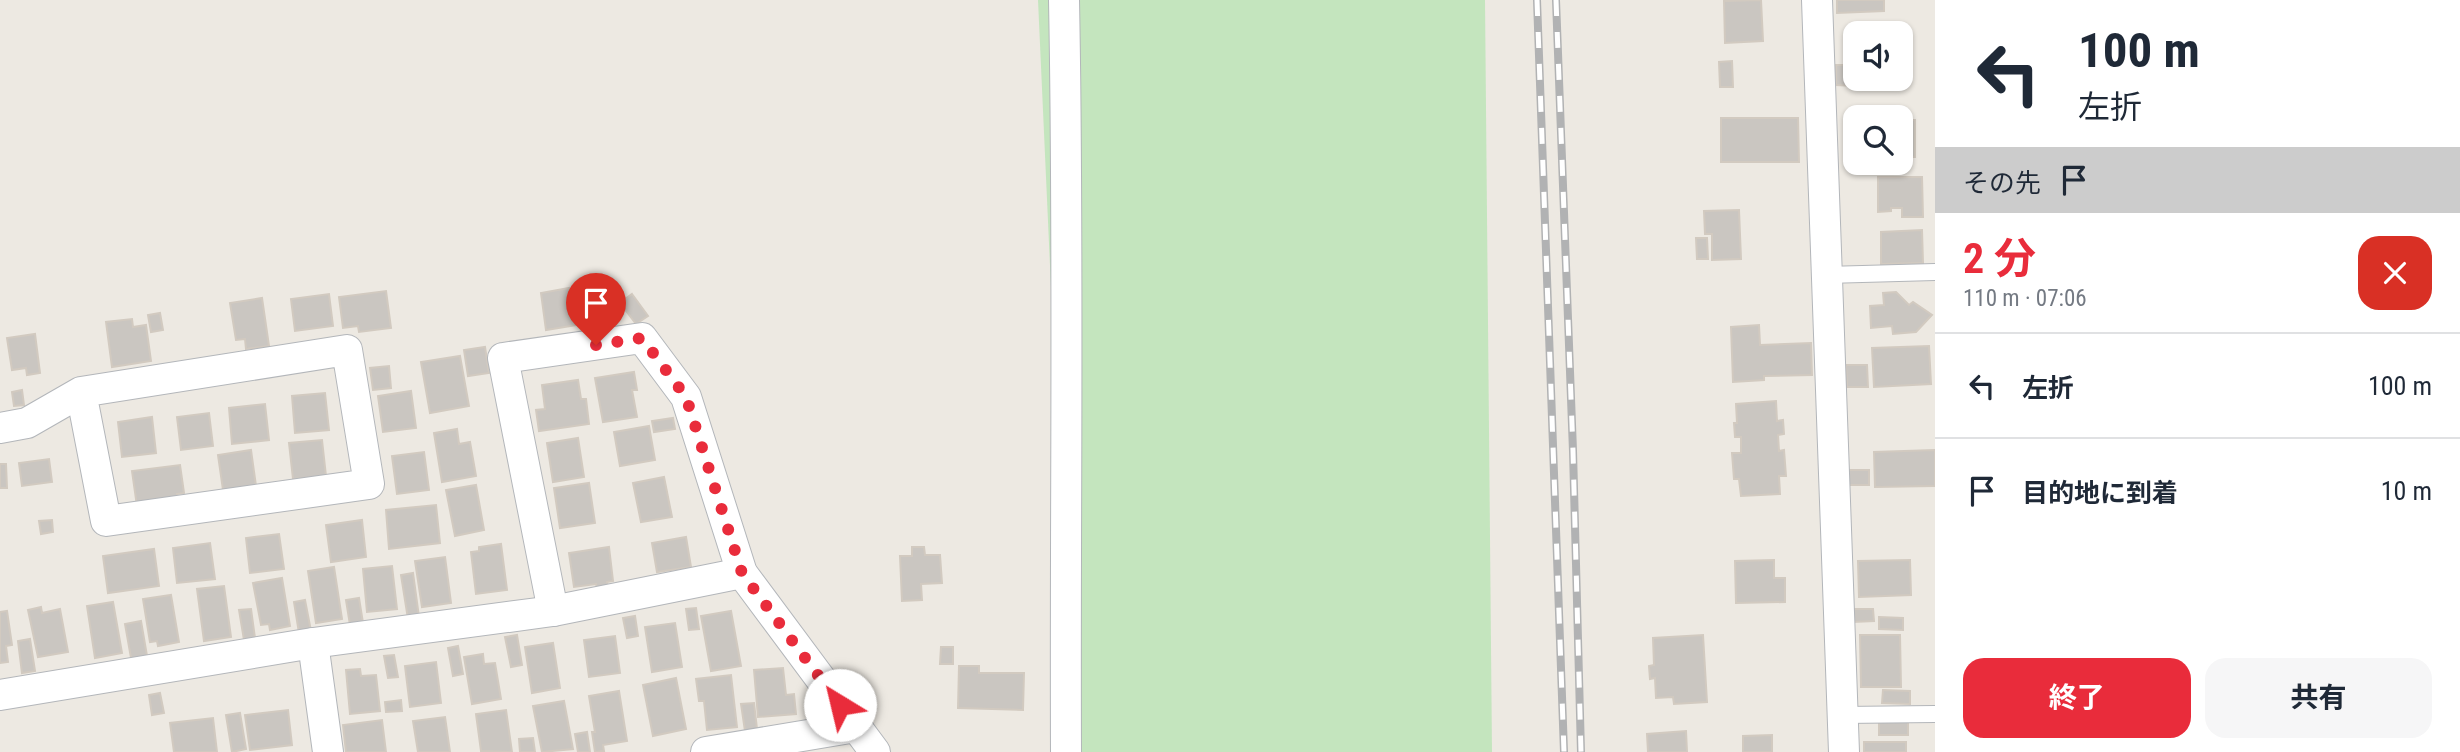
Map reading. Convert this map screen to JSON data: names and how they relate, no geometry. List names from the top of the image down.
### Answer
{
  "page": {
    "turn": ["100 m", "左折"],
    "then": "その先",
    "heading": ["2 分", "110 m · 07:06"],
    "list": [
      {
        "name": "左折",
        "value": "100 m"
      },
      {
        "name": "目的地に到着",
        "value": "10 m"
      }
    ],
    "buttons": ["終了", "共有"]
  }
}
